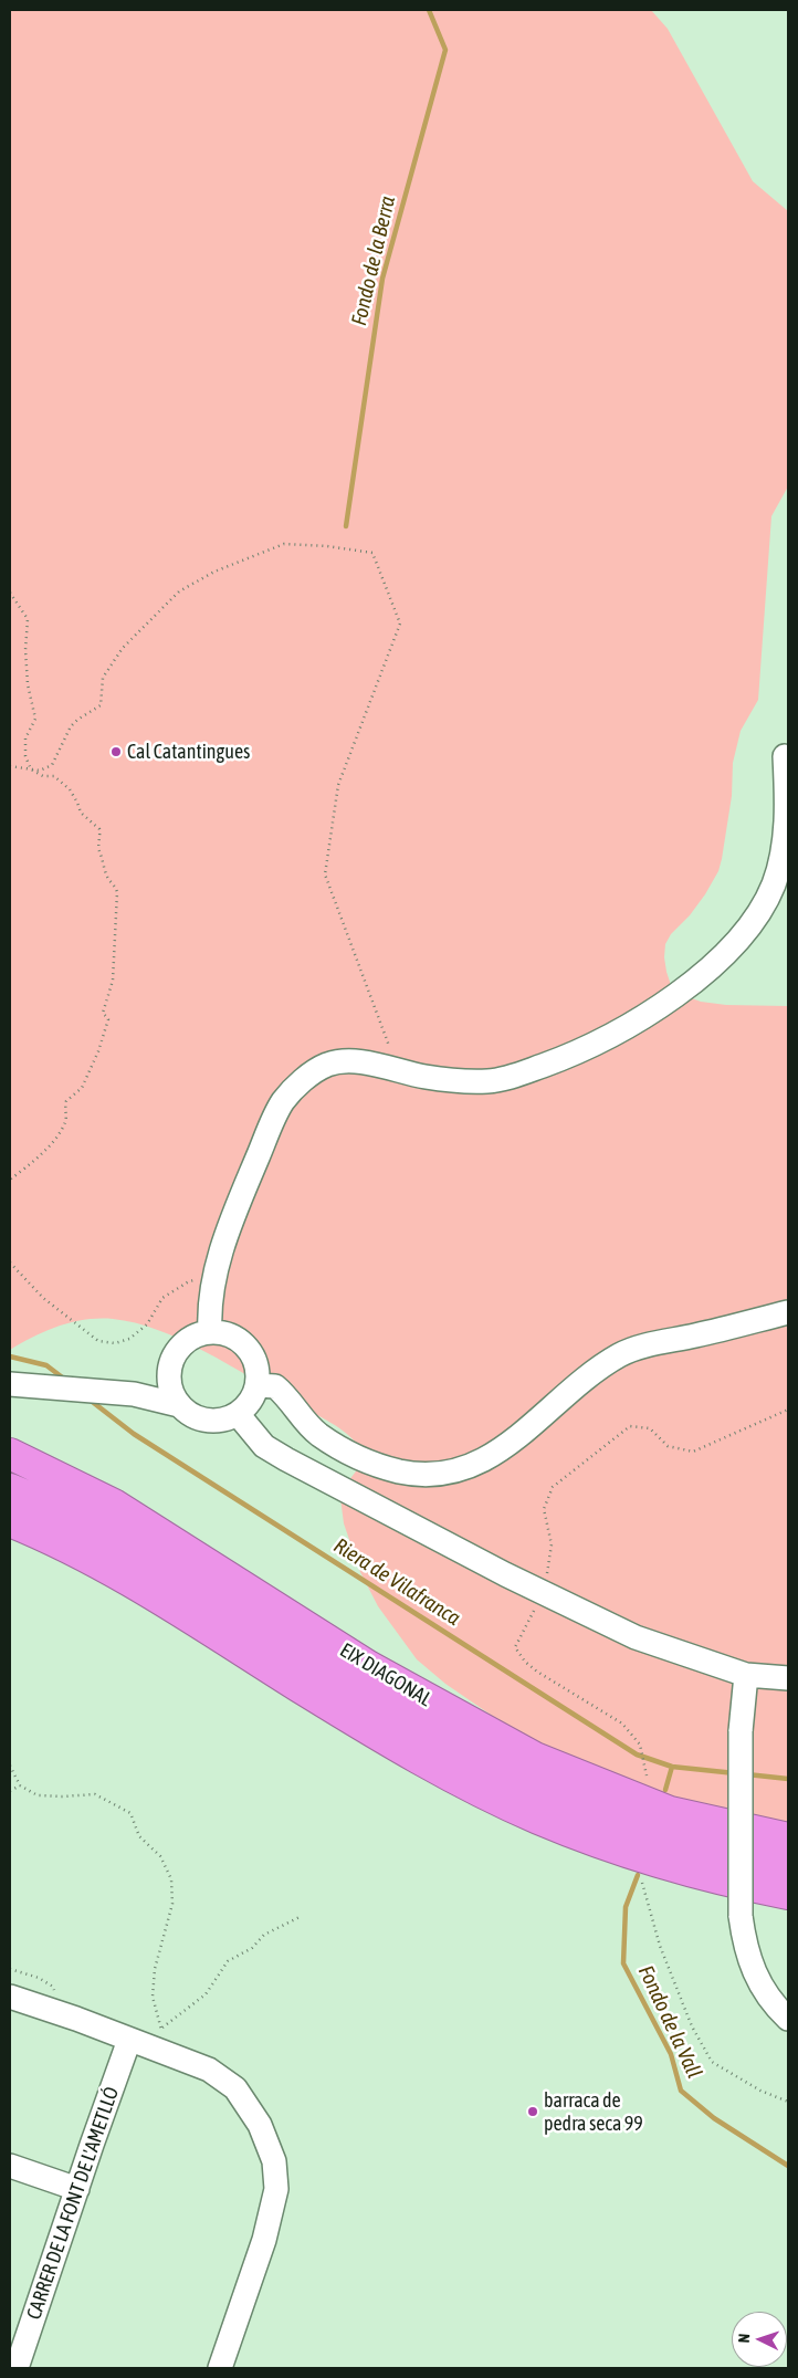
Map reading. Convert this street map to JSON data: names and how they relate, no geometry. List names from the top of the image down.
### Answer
{
  "streets": {
    "highway": ["EIX DIAGONAL"],
    "street": ["CARRER DE LA FONT DE L'AMETLLÓ"]
  },
  "water": ["Fondo de la Berra", "Riera de Vilafranca", "Fondo de la Vall"],
  "places": ["Cal Catantingues", "barraca de pedra seca 99"],
  "north": "left"
}
